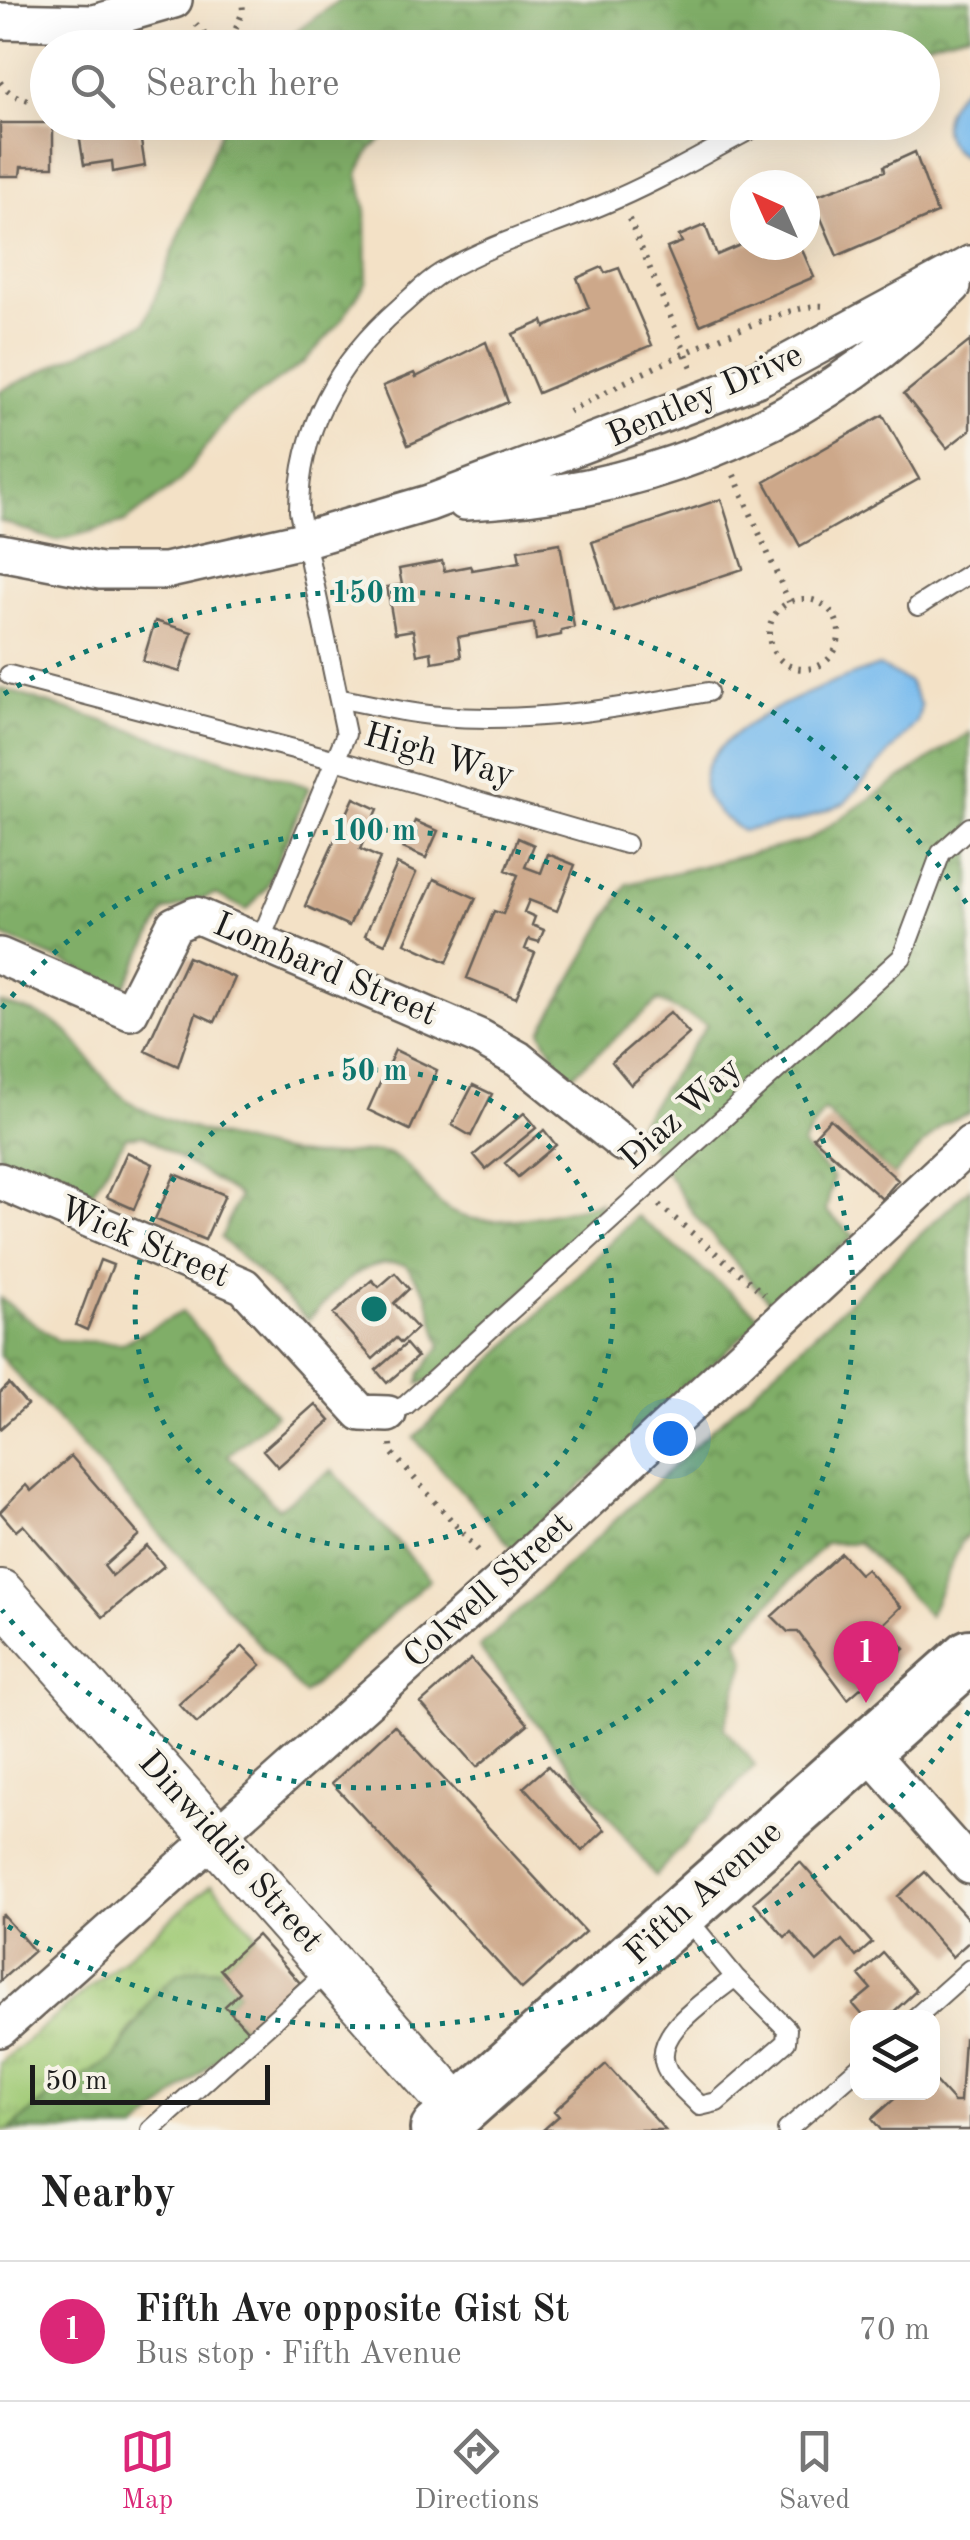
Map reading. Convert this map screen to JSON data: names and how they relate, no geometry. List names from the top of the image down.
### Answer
{
  "streets": {
    "main road": ["Fifth Avenue"],
    "street": [
      "Bentley Drive",
      "Lombard Street",
      "Wick Street",
      "Colwell Street",
      "Dinwiddie Street"
    ],
    "lane": ["High Way", "Diaz Way"]
  },
  "crossings": [
    ["Bentley Drive", "High Way"],
    ["Diaz Way", "Wick Street"],
    ["Colwell Street", "Dinwiddie Street"],
    ["Dinwiddie Street", "Fifth Avenue"]
  ],
  "scale_bar": "50 m",
  "north": "top left",
  "page": {
    "search": "Search here",
    "pins": "1",
    "scale": "50 m",
    "heading": "Nearby",
    "list": [
      {
        "mark": "1",
        "name": "Fifth Ave opposite Gist St",
        "note": "Bus stop · Fifth Avenue",
        "value": "70 m"
      }
    ],
    "nav": ["Map", "Directions", "Saved"]
  },
  "rings": ["150 m", "100 m", "50 m"]
}
